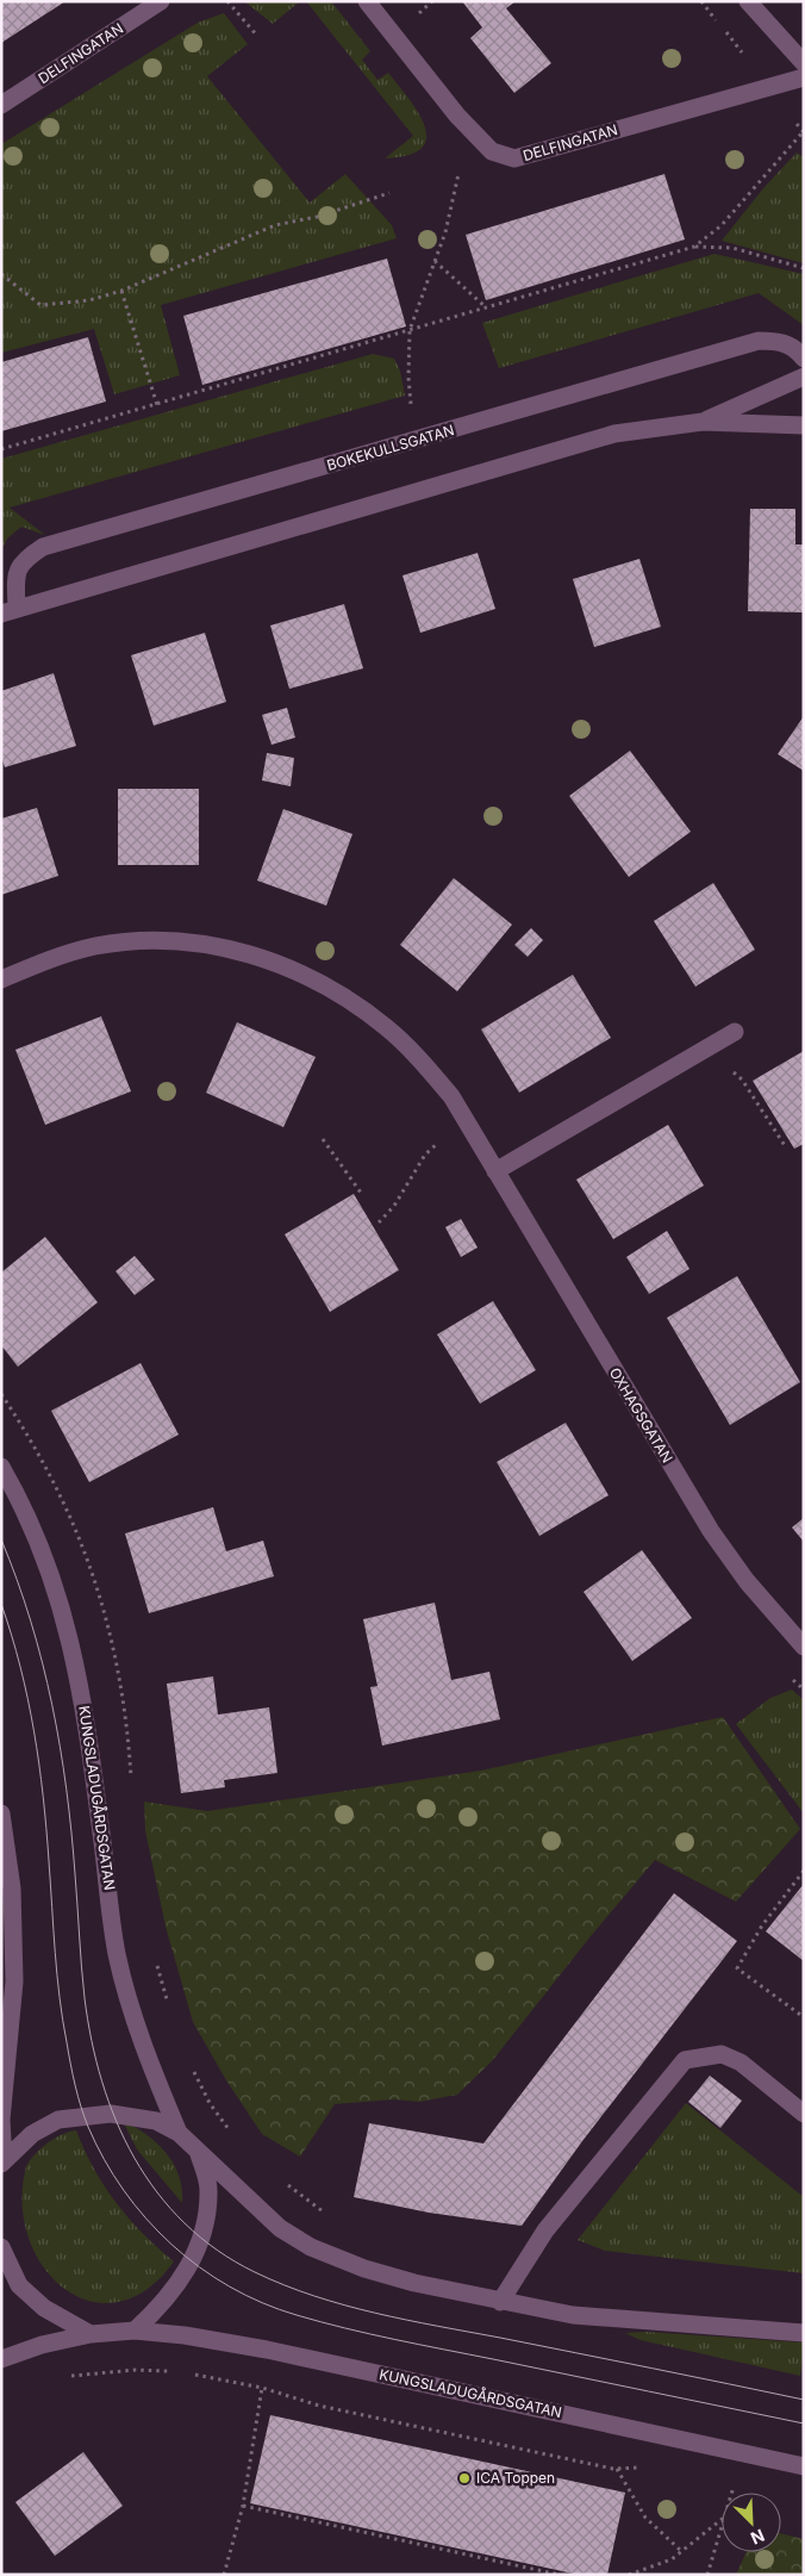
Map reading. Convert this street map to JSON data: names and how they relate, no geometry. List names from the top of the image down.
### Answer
{
  "streets": {
    "street": [
      "DELFINGATAN",
      "BOKEKULLSGATAN",
      "OXHAGSGATAN",
      "KUNGSLADUGÅRDSGATAN"
    ]
  },
  "places": ["ICA Toppen"],
  "north": "bottom right"
}
